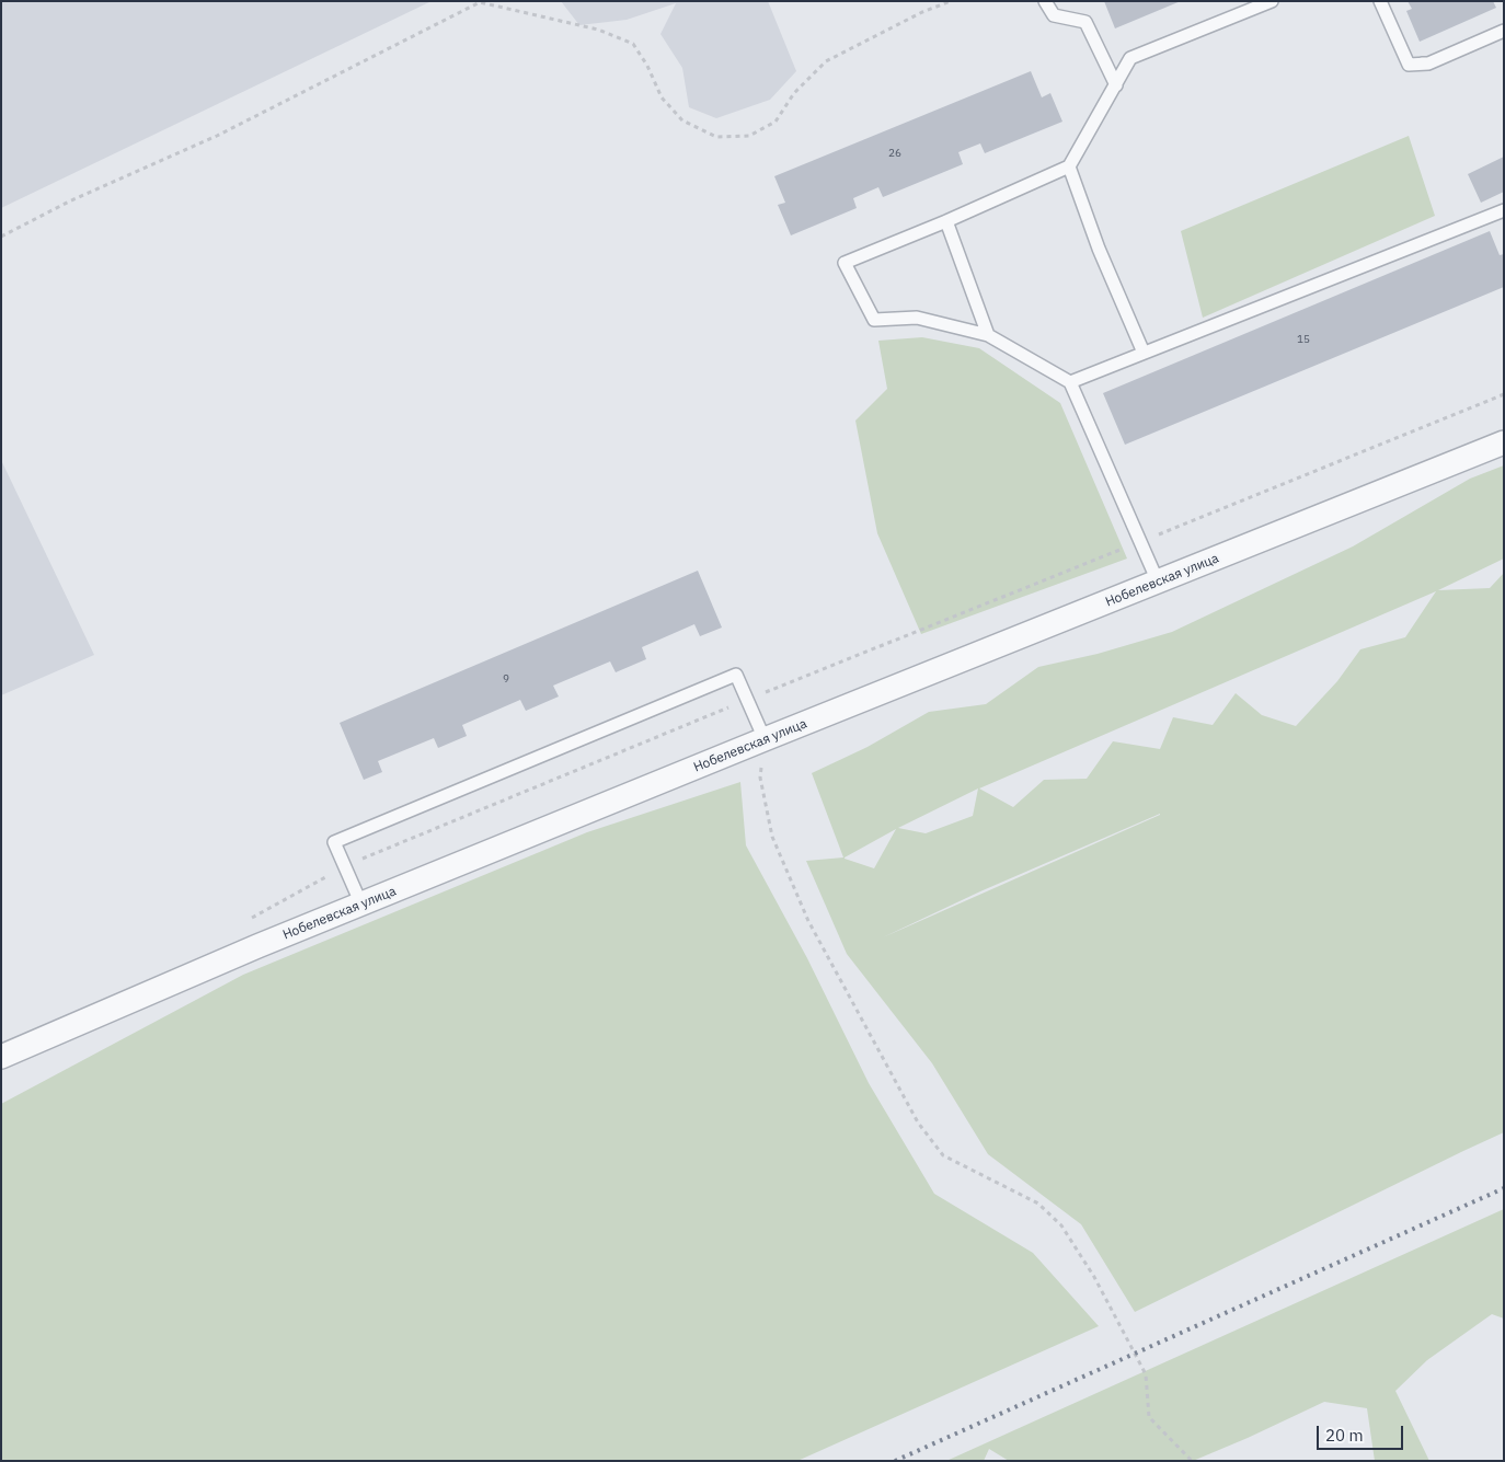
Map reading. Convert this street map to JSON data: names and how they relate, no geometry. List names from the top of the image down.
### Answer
{
  "streets": {
    "street": ["Нобелевская улица"]
  },
  "house_numbers": ["26", "15", "9"],
  "scale_bar": "20 m"
}
